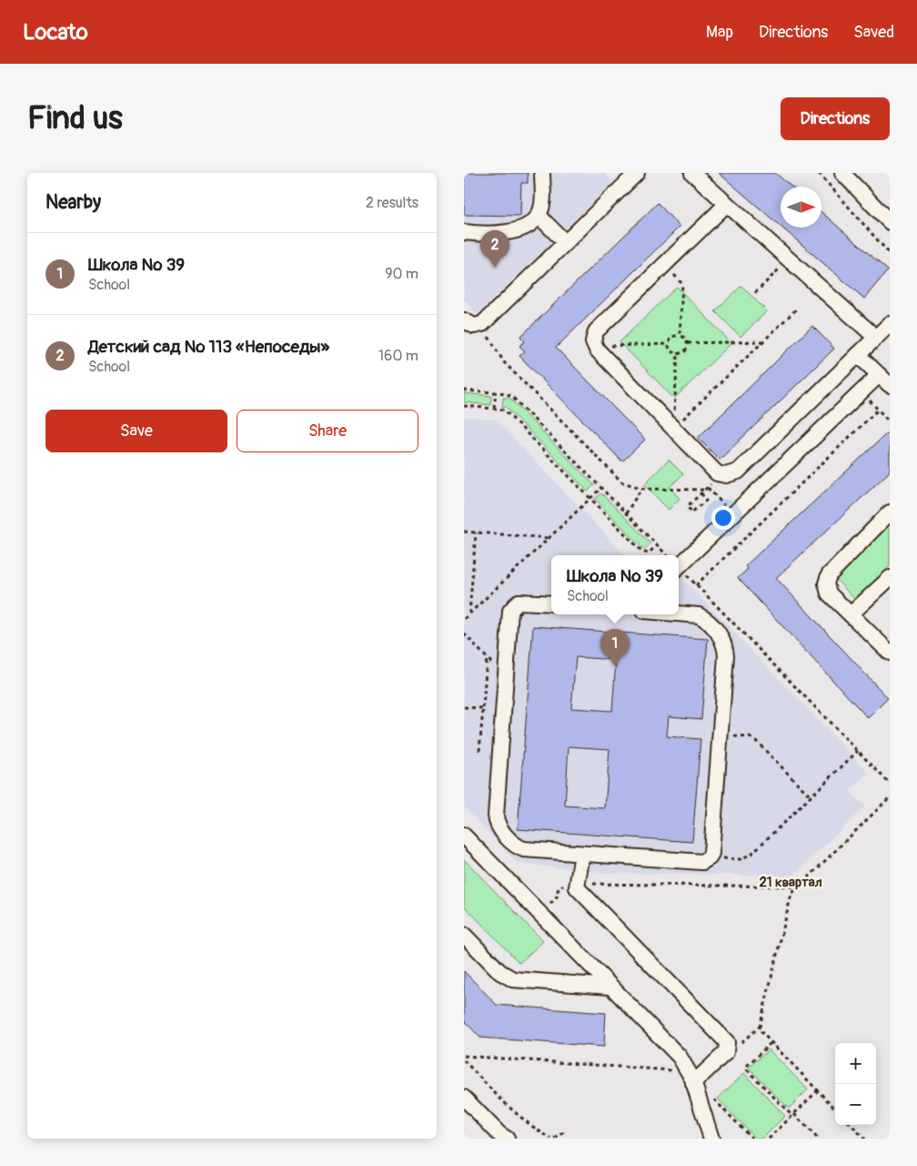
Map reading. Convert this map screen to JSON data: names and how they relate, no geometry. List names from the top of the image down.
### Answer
{
  "districts": ["21 квартал"],
  "north": "right",
  "page": {
    "header": "Locato",
    "nav": ["Map", "Directions", "Saved"],
    "buttons": [
      "Directions",
      ["Save", "Share"]
    ],
    "title": "Find us",
    "heading": ["Nearby", "2 results"],
    "pins": ["2", "1"],
    "list": [
      {
        "mark": "1",
        "name": "Школа № 39",
        "note": "School",
        "value": "90 m"
      },
      {
        "mark": "2",
        "name": "Детский сад № 113 «Непоседы»",
        "note": "School",
        "value": "160 m"
      }
    ],
    "popup": ["Школа № 39", "School"],
    "map_buttons": ["+", "−"]
  }
}
